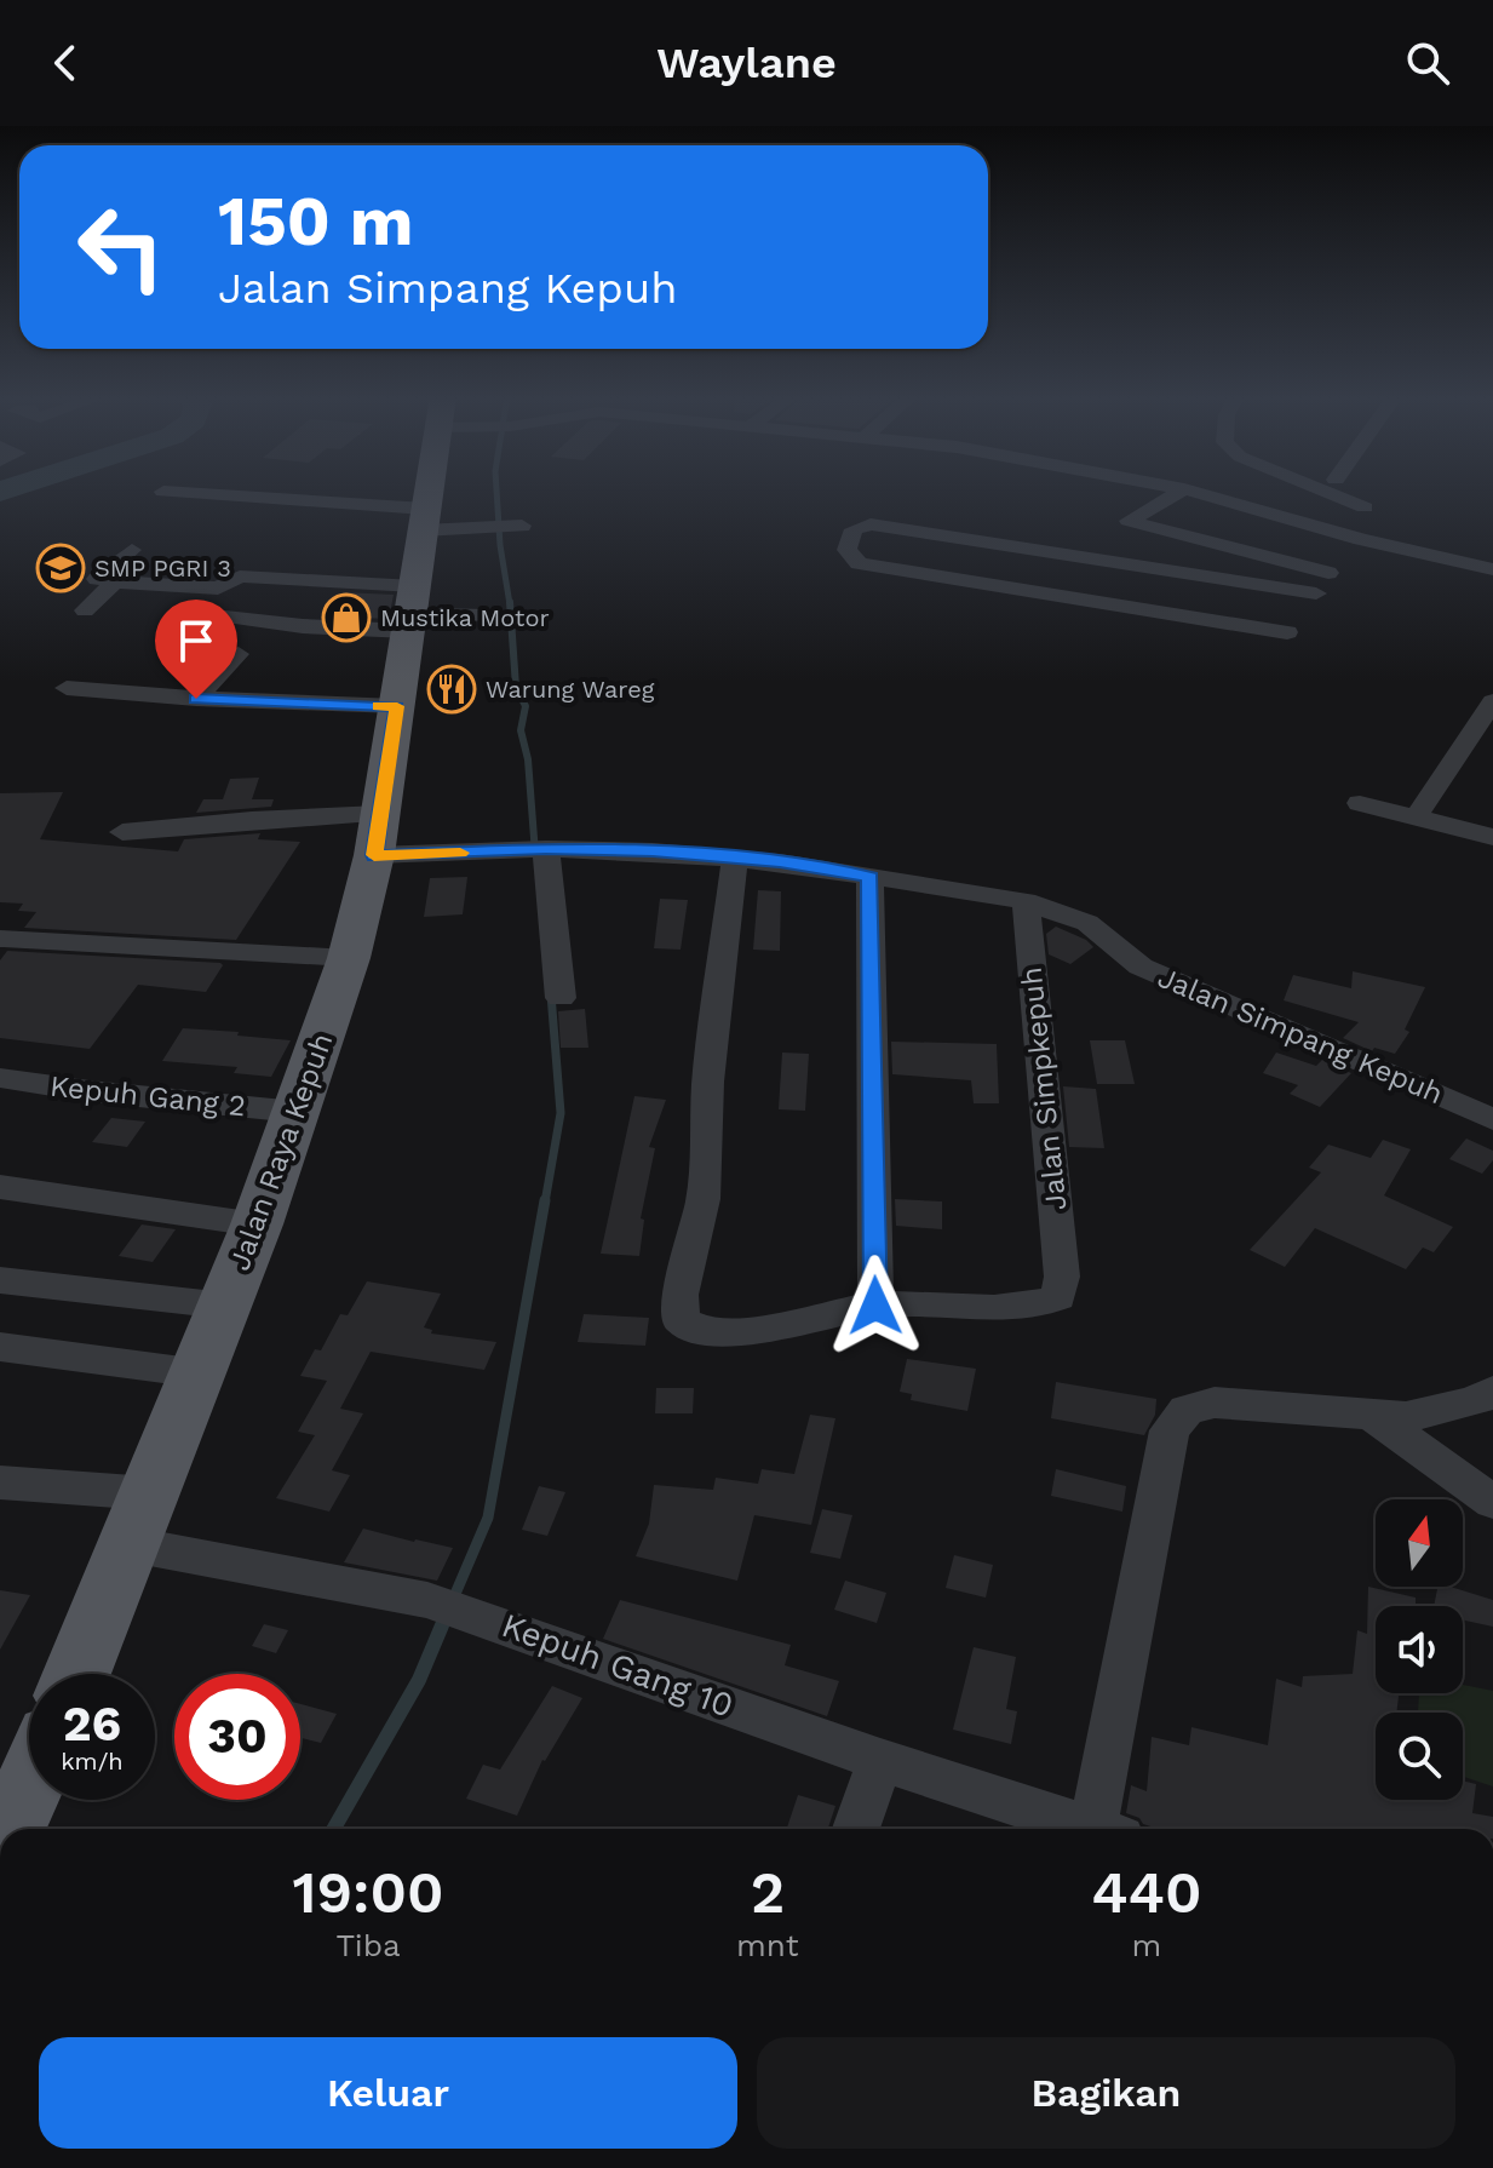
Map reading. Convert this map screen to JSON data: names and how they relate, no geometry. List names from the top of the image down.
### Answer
{
  "streets": {
    "main road": ["Jalan Raya Kepuh"],
    "street": [
      "Jalan Simpang Kepuh",
      "Jalan Simpkepuh",
      "Kepuh Gang 2",
      "Kepuh Gang 10"
    ]
  },
  "crossings": [
    ["Jalan Simpang Kepuh", "Jalan Simpkepuh"],
    ["Jalan Simpang Kepuh", "Jalan Raya Kepuh"],
    ["Kepuh Gang 2", "Jalan Raya Kepuh"],
    ["Jalan Raya Kepuh", "Kepuh Gang 10"]
  ],
  "places": {
    "school or university": ["SMP PGRI 3"],
    "shop": ["Mustika Motor"],
    "restaurant": ["Warung Wareg"]
  },
  "north": "top",
  "page": {
    "header": "Waylane",
    "turn": ["150 m", "Jalan Simpang Kepuh"],
    "speed": "26 km/h",
    "limit": "30",
    "eta": [
      "19:00",
      "Tiba",
      "2",
      "mnt",
      "440",
      "m"
    ],
    "buttons": ["Keluar", "Bagikan"]
  }
}
